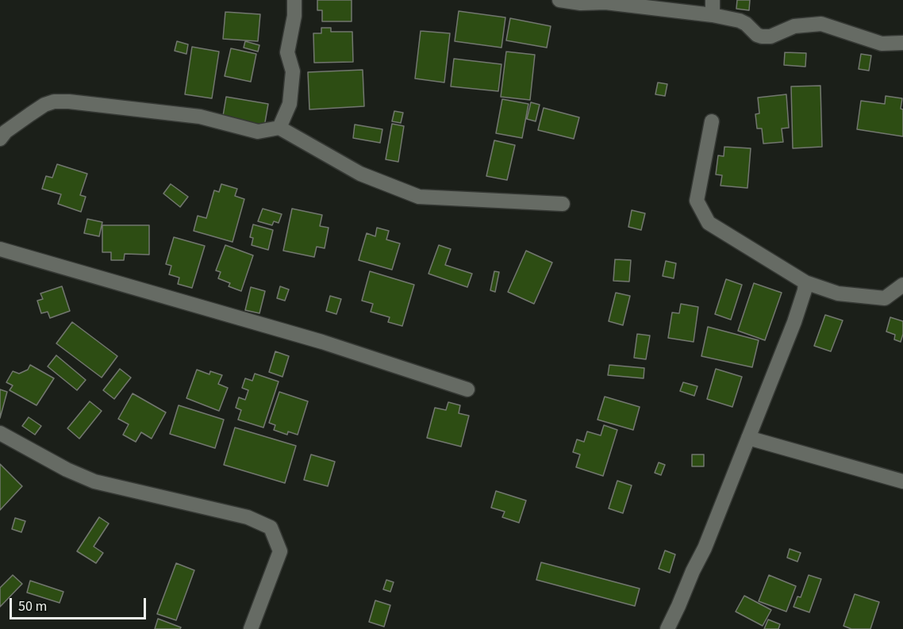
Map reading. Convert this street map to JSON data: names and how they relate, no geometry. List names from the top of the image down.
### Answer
{
  "scale_bar": "50 m"
}
